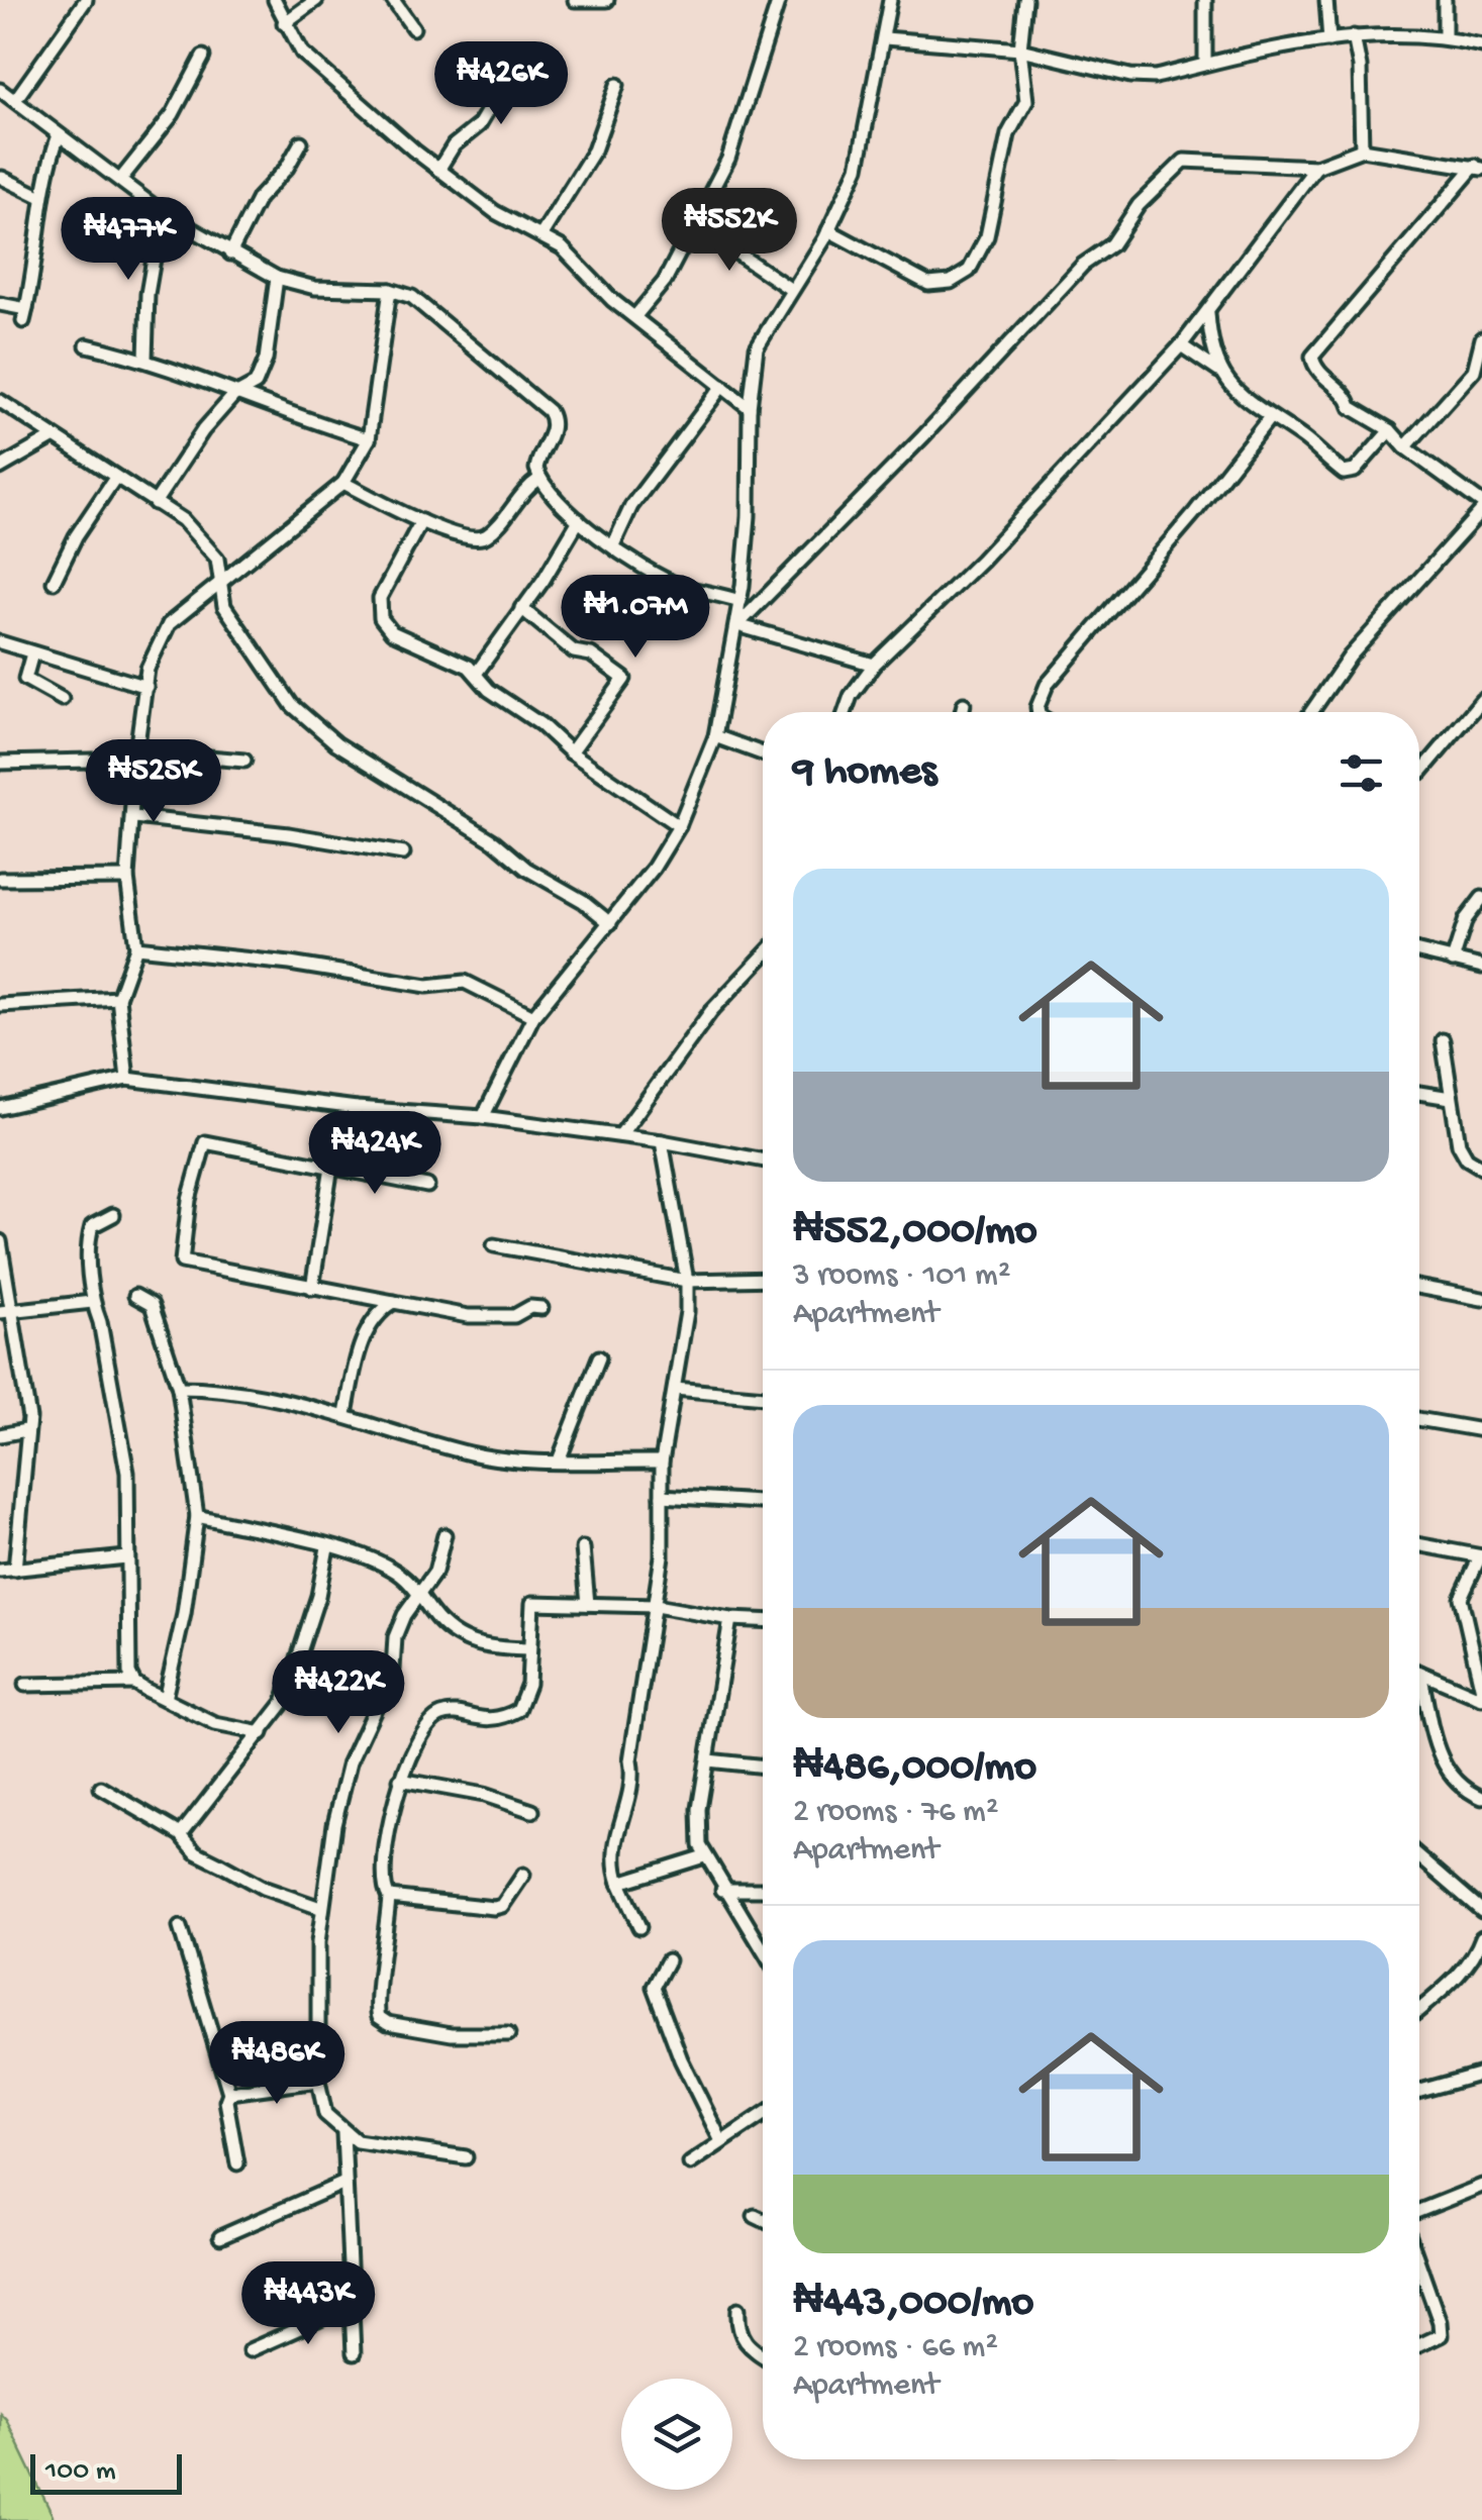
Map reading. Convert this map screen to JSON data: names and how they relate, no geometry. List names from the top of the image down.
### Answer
{
  "scale_bar": "100 m",
  "page": {
    "price": [
      "₦426K",
      "₦552K",
      "₦477K",
      "₦1.07M",
      "₦525K",
      "₦424K",
      "₦422K",
      "₦486K",
      "₦443K"
    ],
    "heading": "9 homes",
    "list": [
      {
        "name": "₦552,000/mo",
        "note": "3 rooms · 101 m² · Apartment"
      },
      {
        "name": "₦486,000/mo",
        "note": "2 rooms · 76 m² · Apartment"
      },
      {
        "name": "₦443,000/mo",
        "note": "2 rooms · 66 m² · Apartment"
      }
    ],
    "scale": "100 m"
  }
}
